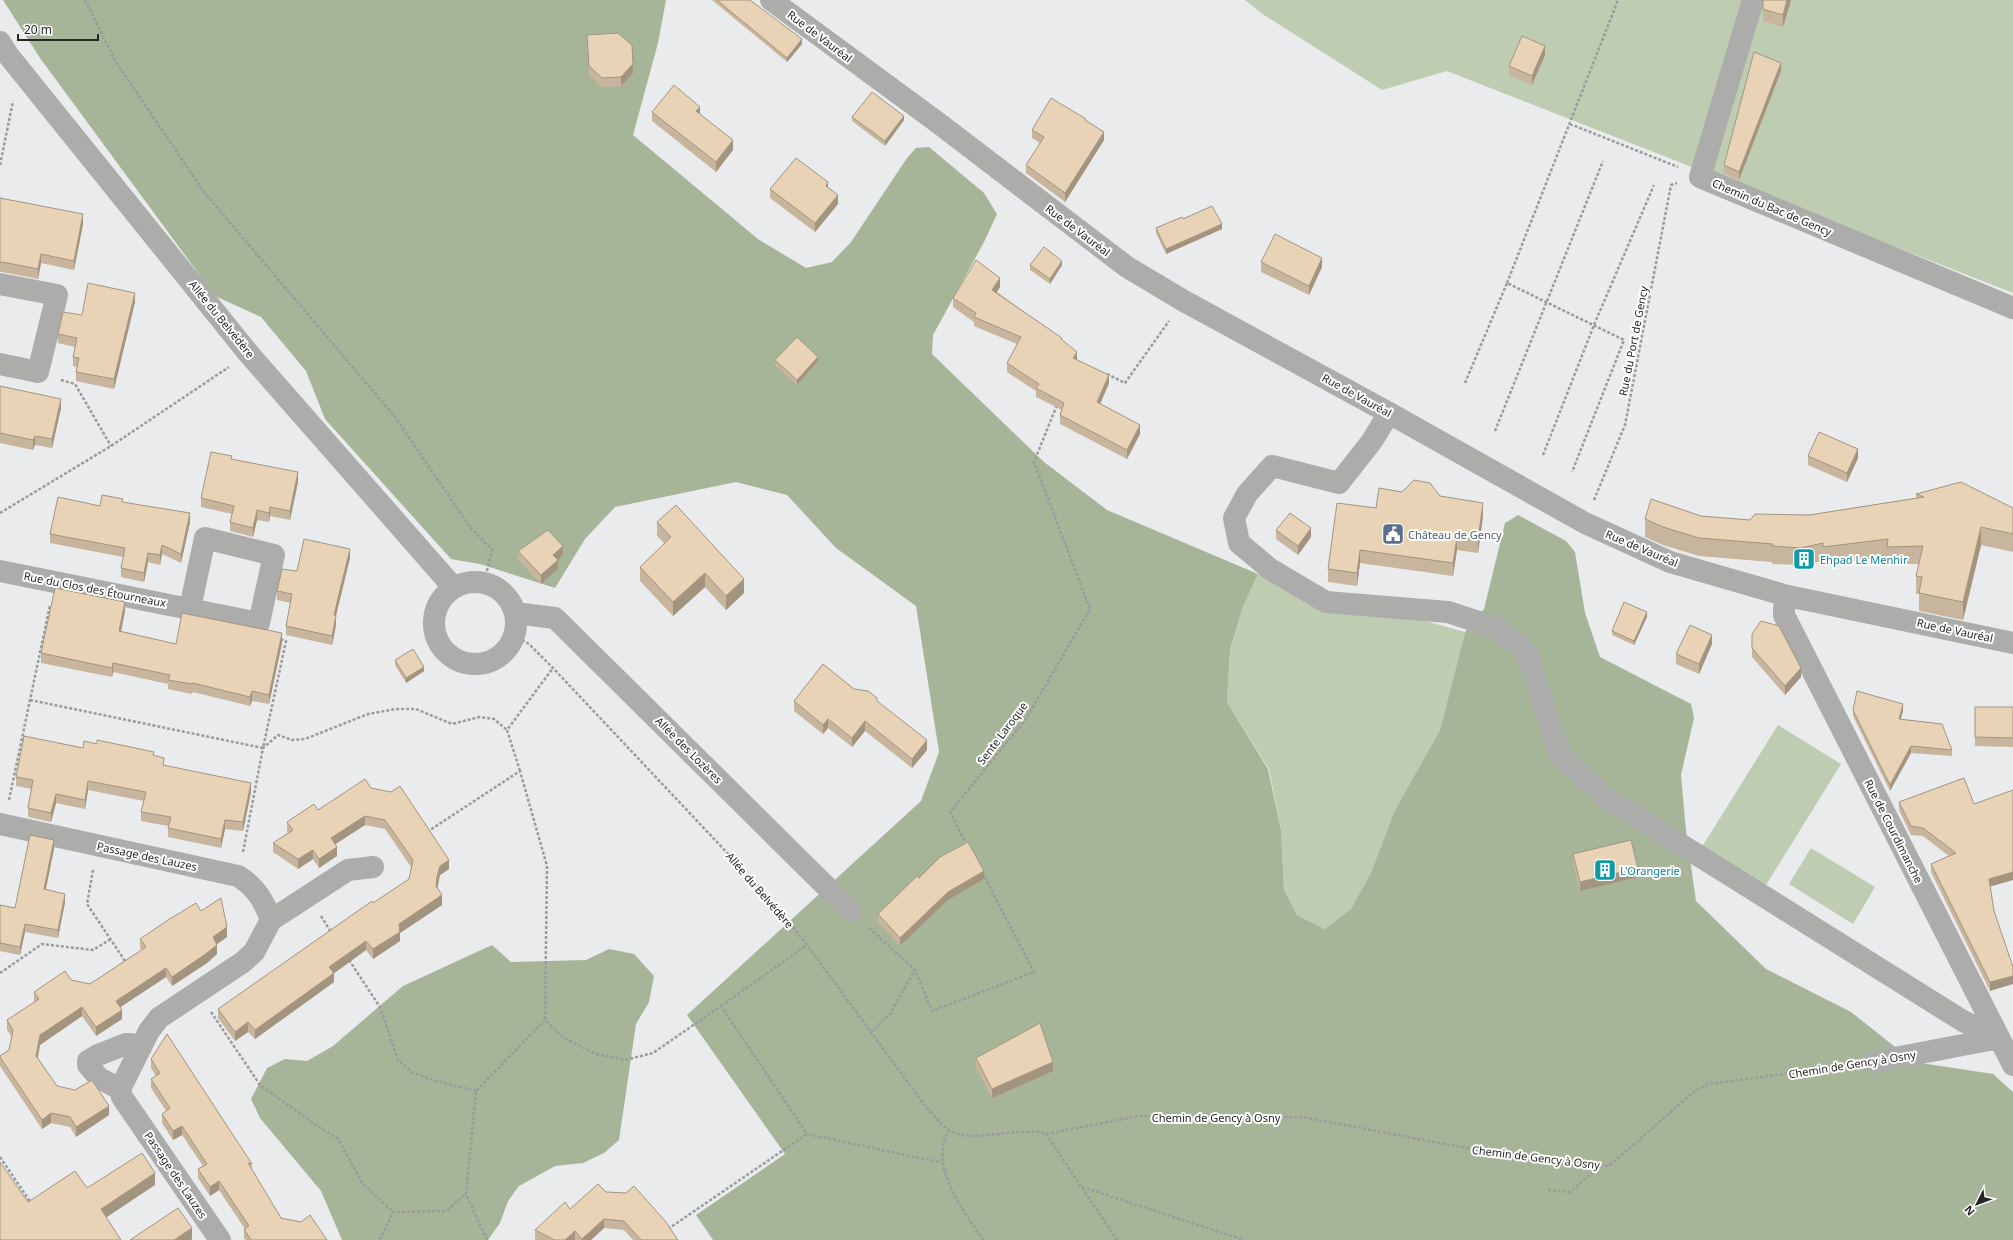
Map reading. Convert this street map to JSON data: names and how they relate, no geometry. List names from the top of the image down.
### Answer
{
  "streets": {
    "street": [
      "Rue de Vauréal",
      "Chemin du Bac de Gency",
      "Allée du Belvédère",
      "Rue du Clos des Étourneaux",
      "Allée des Lozères",
      "Rue de Courdimanche",
      "Passage des Lauzes",
      "Chemin de Gency à Osny"
    ],
    "path": ["Rue du Port de Gency", "Sente Laroque"]
  },
  "crossings": [
    ["Rue de Vauréal", "Rue du Port de Gency"],
    ["Rue de Vauréal", "Rue de Courdimanche"],
    ["Chemin du Bac de Gency", "Rue du Port de Gency"],
    ["Allée du Belvédère", "Allée des Lozères"],
    ["Allée du Belvédère", "Chemin de Gency à Osny"],
    ["Rue de Courdimanche", "Chemin de Gency à Osny"]
  ],
  "places": {
    "public building": ["Château de Gency"],
    "building": ["Ehpad Le Menhir", "L'Orangerie"]
  },
  "scale_bar": "20 m",
  "north": "bottom left"
}
